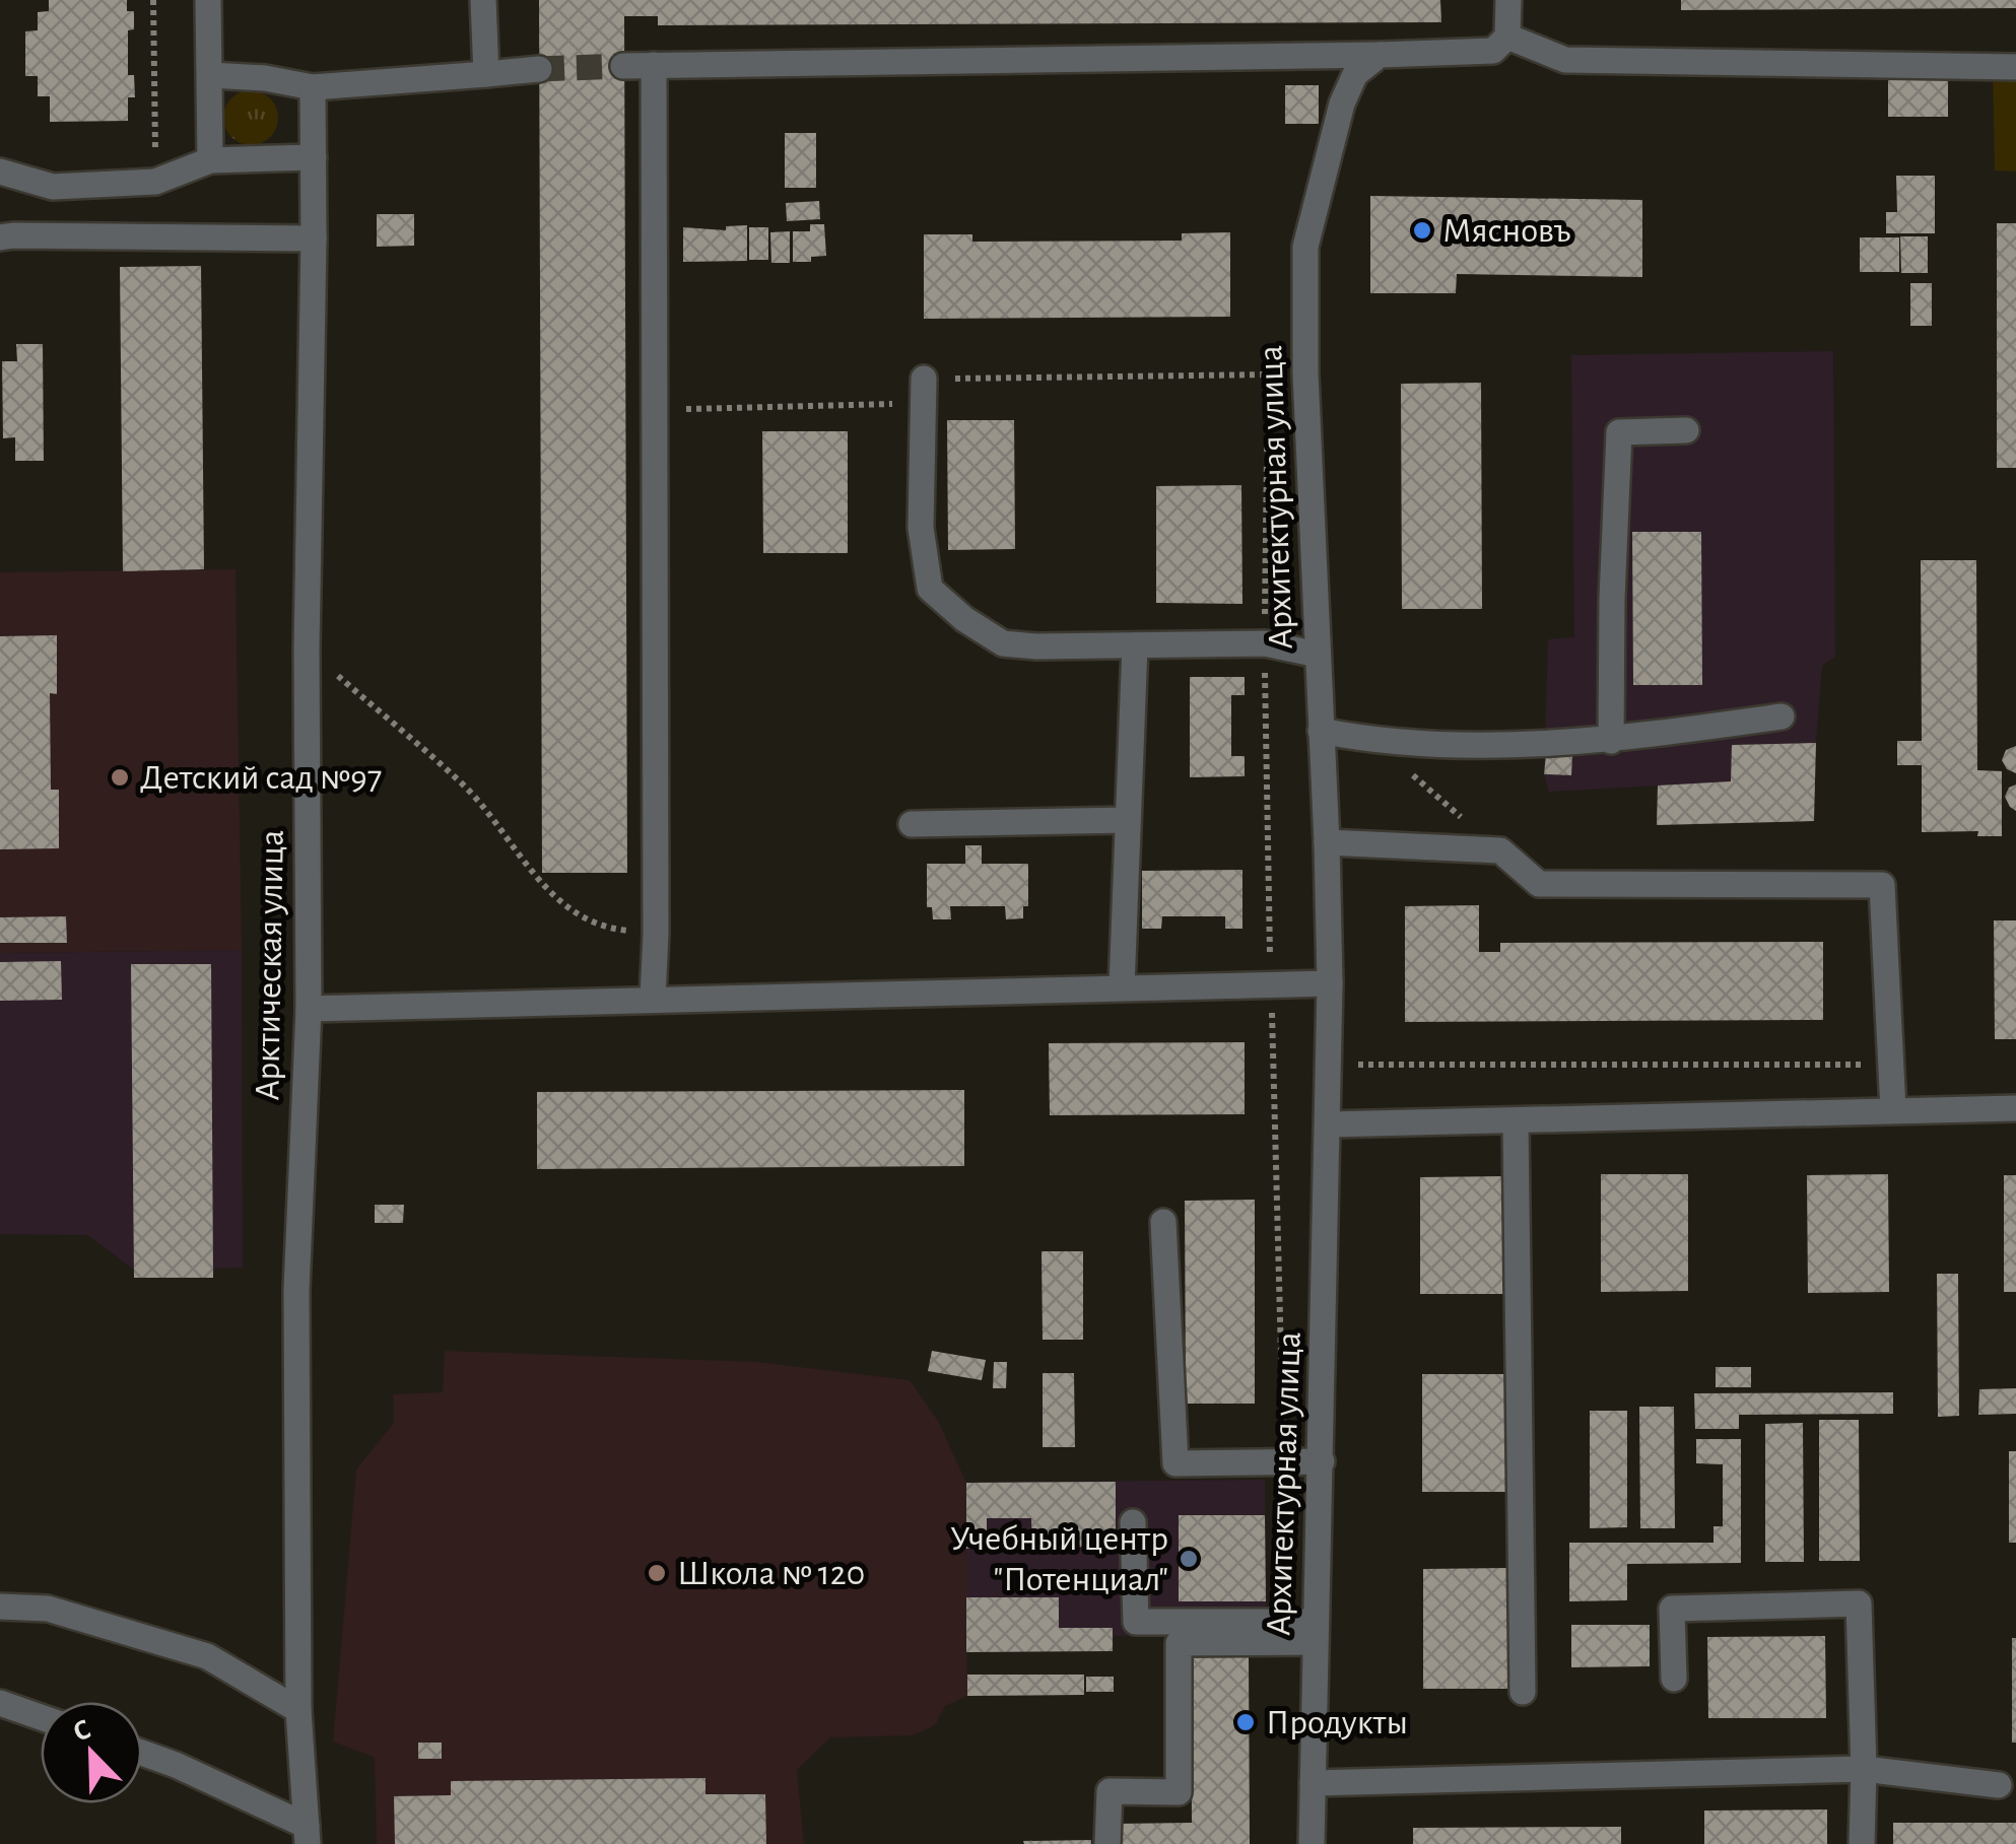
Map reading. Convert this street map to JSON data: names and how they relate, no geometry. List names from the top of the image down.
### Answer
{
  "streets": {
    "street": ["Архитектурная улица", "Арктическая улица"]
  },
  "places": [
    "Мясновъ",
    "Детский сад №97",
    "Учебный центр \"Потенциал\"",
    "Школа № 120",
    "Продукты"
  ],
  "north": "top left"
}
